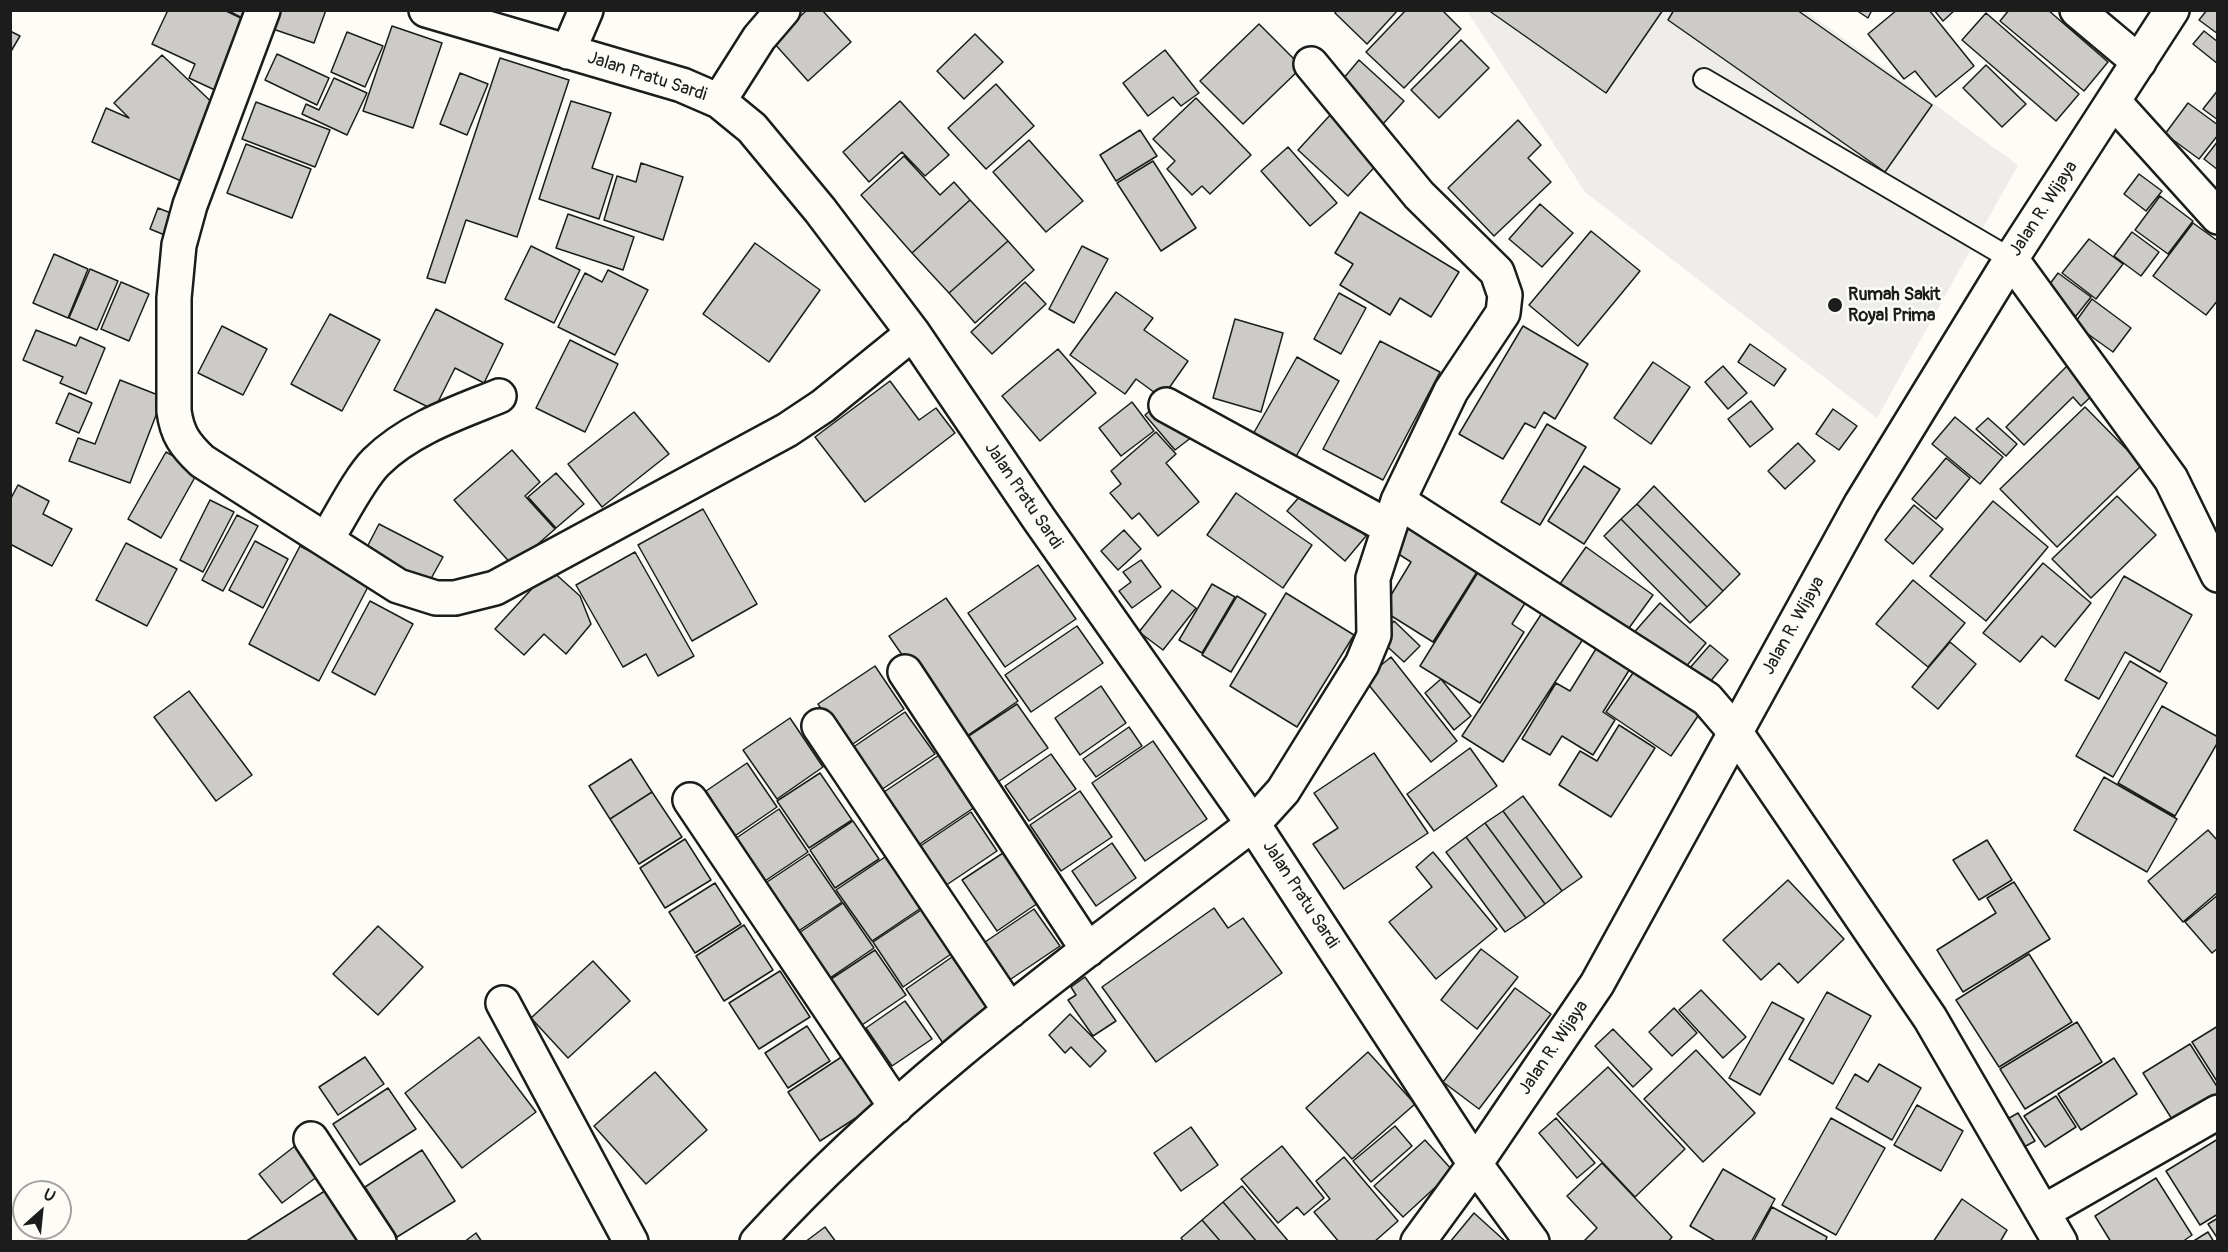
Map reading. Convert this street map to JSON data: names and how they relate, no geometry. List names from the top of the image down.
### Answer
{
  "streets": {
    "street": ["Jalan Pratu Sardi", "Jalan R. Wijaya"]
  },
  "crossings": [
    ["Jalan Pratu Sardi", "Jalan R. Wijaya"]
  ],
  "places": ["Rumah Sakit Royal Prima"],
  "north": "top right"
}
